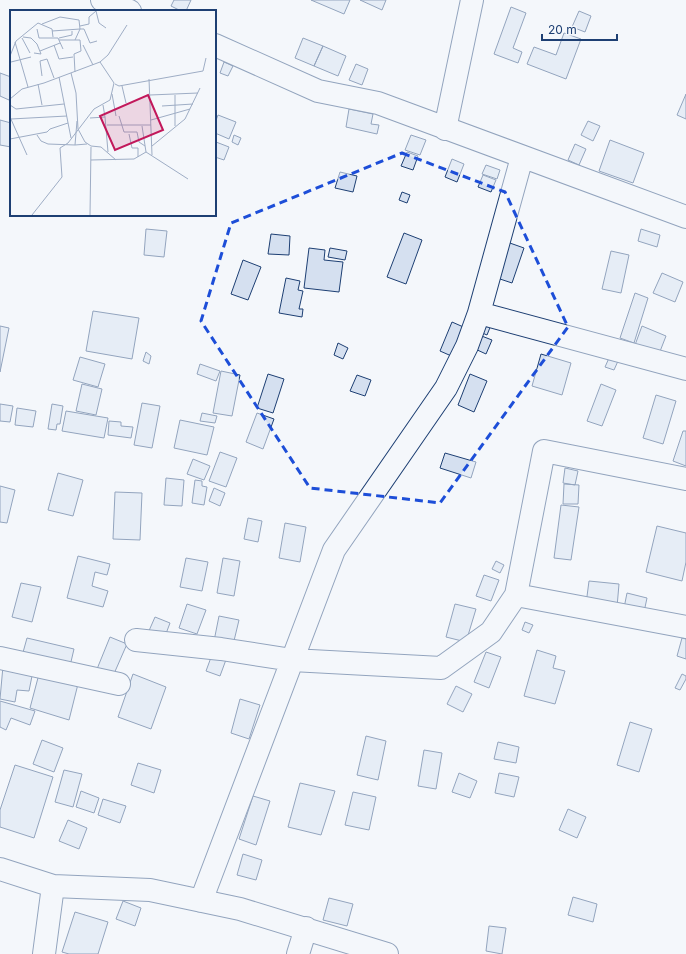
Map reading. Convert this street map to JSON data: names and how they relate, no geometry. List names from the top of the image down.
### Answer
{
  "scale_bar": "20 m"
}
